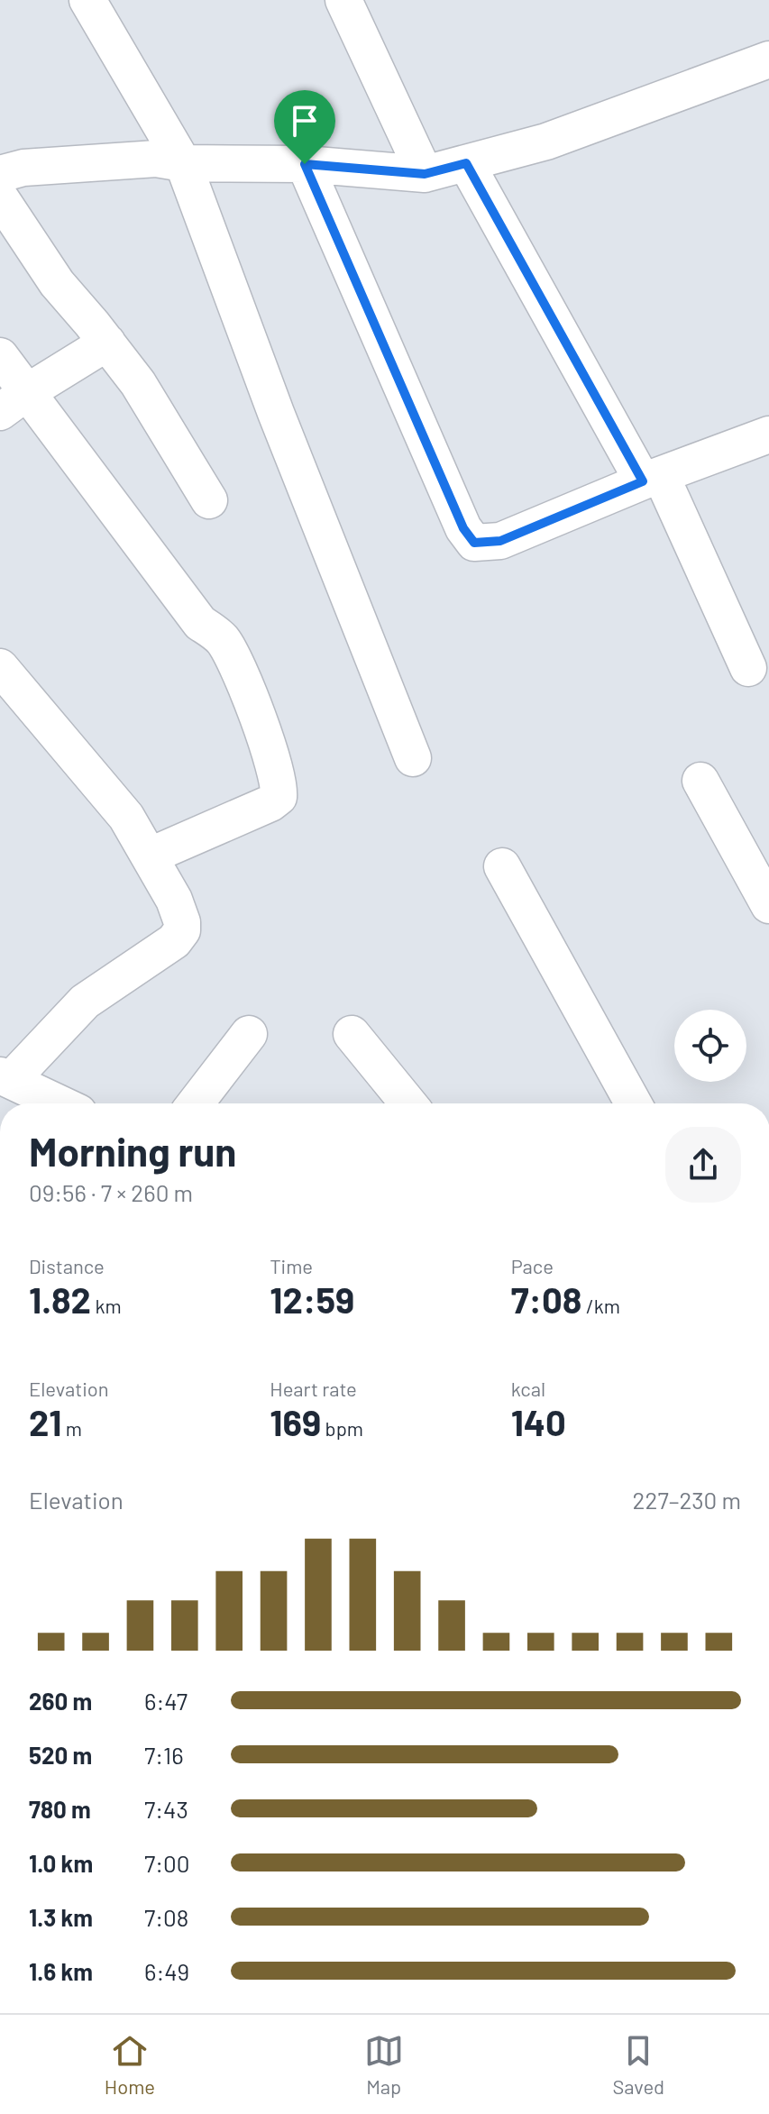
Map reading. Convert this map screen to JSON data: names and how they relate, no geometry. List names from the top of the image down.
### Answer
{
  "page": {
    "heading": ["Morning run", "09:56 · 7 × 260 m"],
    "stats": [
      ["Distance", "1.82 km"],
      ["Time", "12:59"],
      ["Pace", "7:08 /km"],
      ["Elevation", "21 m"],
      ["Heart rate", "169 bpm"],
      ["kcal", "140"]
    ],
    "chart": ["Elevation", "227–230 m"],
    "list": [
      {
        "name": "260 m",
        "note": "6:47"
      },
      {
        "name": "520 m",
        "note": "7:16"
      },
      {
        "name": "780 m",
        "note": "7:43"
      },
      {
        "name": "1.0 km",
        "note": "7:00"
      },
      {
        "name": "1.3 km",
        "note": "7:08"
      },
      {
        "name": "1.6 km",
        "note": "6:49"
      }
    ],
    "tabs": ["Home", "Map", "Saved"]
  }
}
